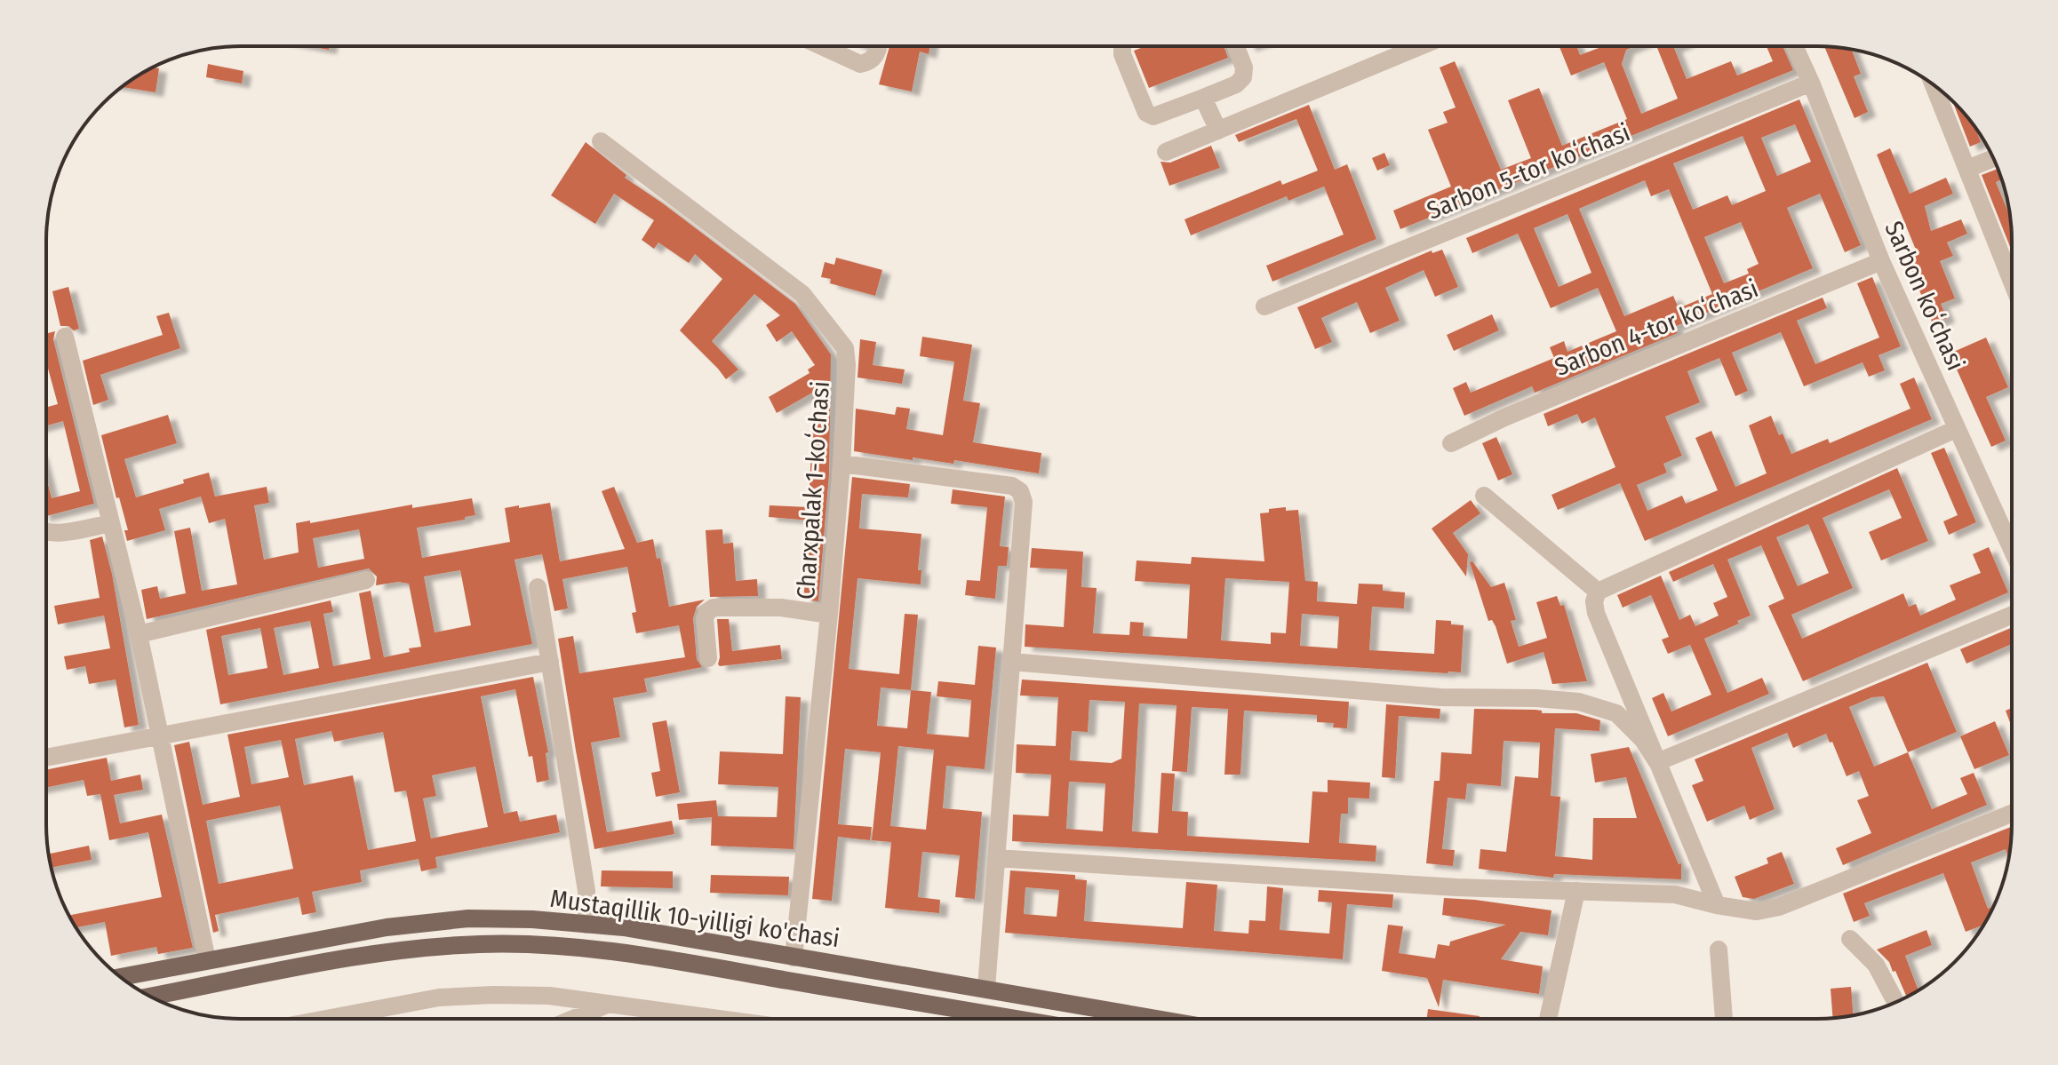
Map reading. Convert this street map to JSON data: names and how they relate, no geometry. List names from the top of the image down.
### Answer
{
  "streets": {
    "main road": ["Mustaqillik 10-yilligi ko'chasi"],
    "street": [
      "Sarbon 5-tor koʻchasi",
      "Sarbon koʻchasi",
      "Sarbon 4-tor koʻchasi",
      "Charxpalak 1-koʻchasi"
    ]
  },
  "crossings": [
    ["Sarbon 5-tor koʻchasi", "Sarbon koʻchasi"],
    ["Sarbon koʻchasi", "Sarbon 4-tor koʻchasi"],
    ["Charxpalak 1-koʻchasi", "Mustaqillik 10-yilligi ko'chasi"]
  ]
}
